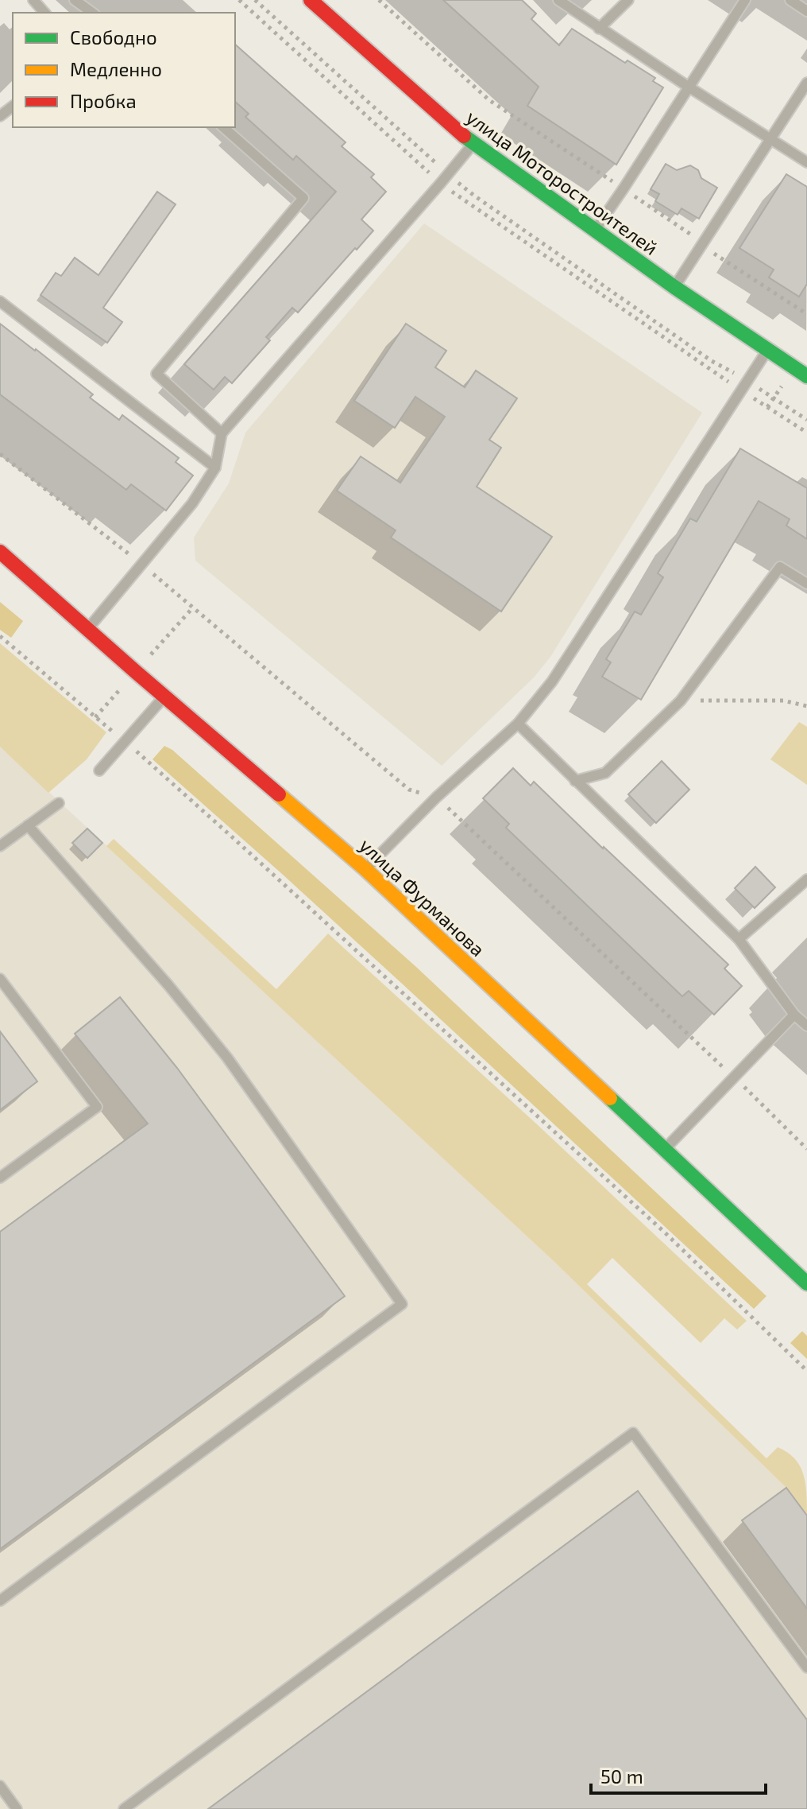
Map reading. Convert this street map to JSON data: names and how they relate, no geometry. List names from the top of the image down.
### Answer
{
  "streets": {
    "main road": ["улица Моторостроителей", "улица Фурманова"]
  },
  "legend": ["Свободно", "Медленно", "Пробка"],
  "scale_bar": "50 m"
}
